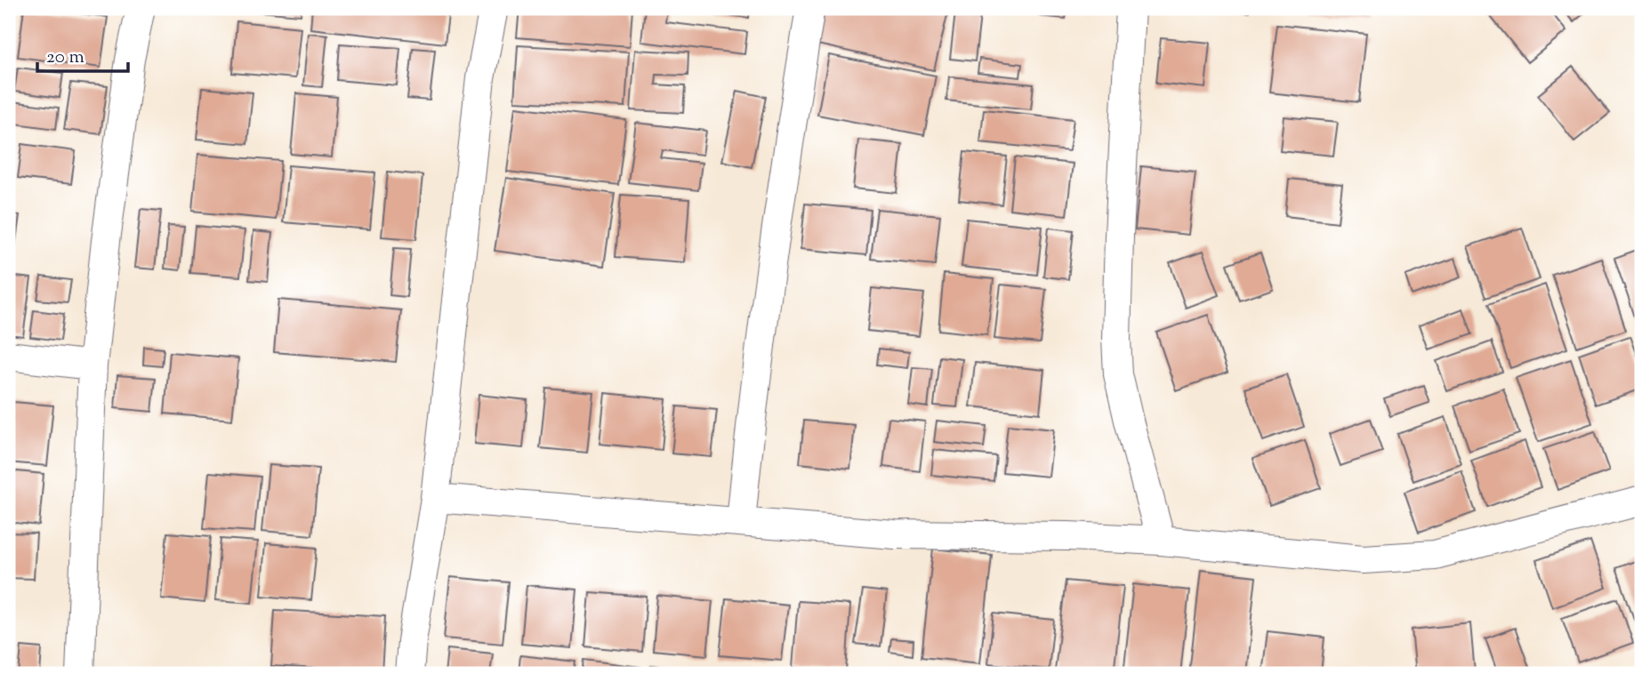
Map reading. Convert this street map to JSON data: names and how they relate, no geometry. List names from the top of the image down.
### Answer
{
  "scale_bar": "20 m"
}
